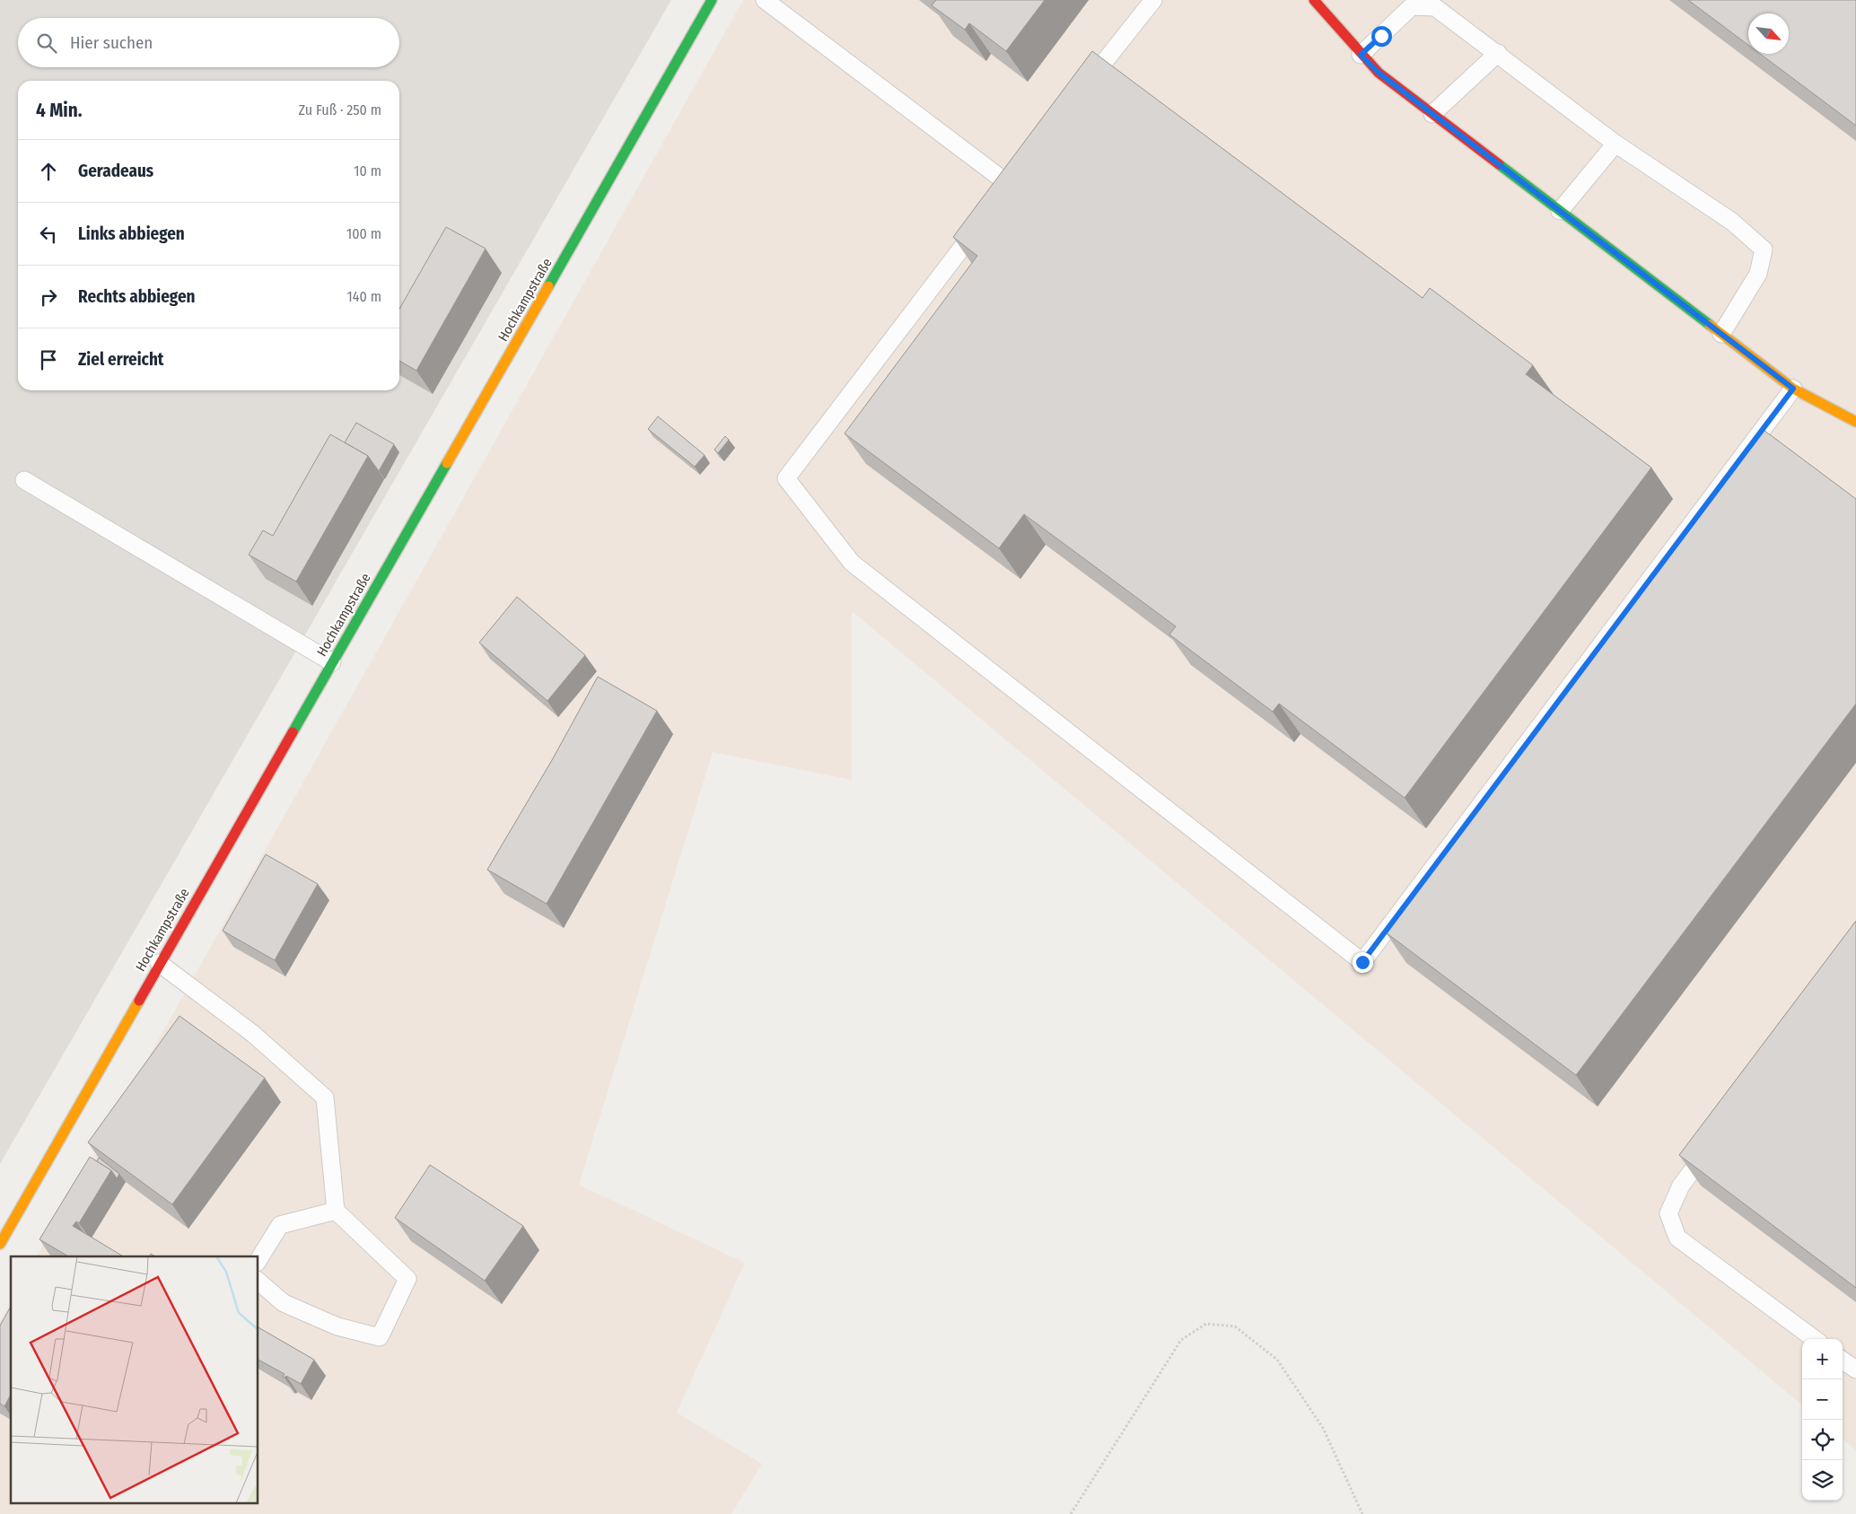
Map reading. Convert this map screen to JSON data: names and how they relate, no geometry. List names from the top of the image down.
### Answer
{
  "streets": {
    "street": ["Hochkampstraße"]
  },
  "north": "bottom right",
  "page": {
    "search": "Hier suchen",
    "heading": ["4 Min.", "Zu Fuß · 250 m"],
    "list": [
      ["Geradeaus", "10 m"],
      ["Links abbiegen", "100 m"],
      ["Rechts abbiegen", "140 m"],
      "Ziel erreicht"
    ],
    "map_buttons": ["+", "−"]
  }
}
